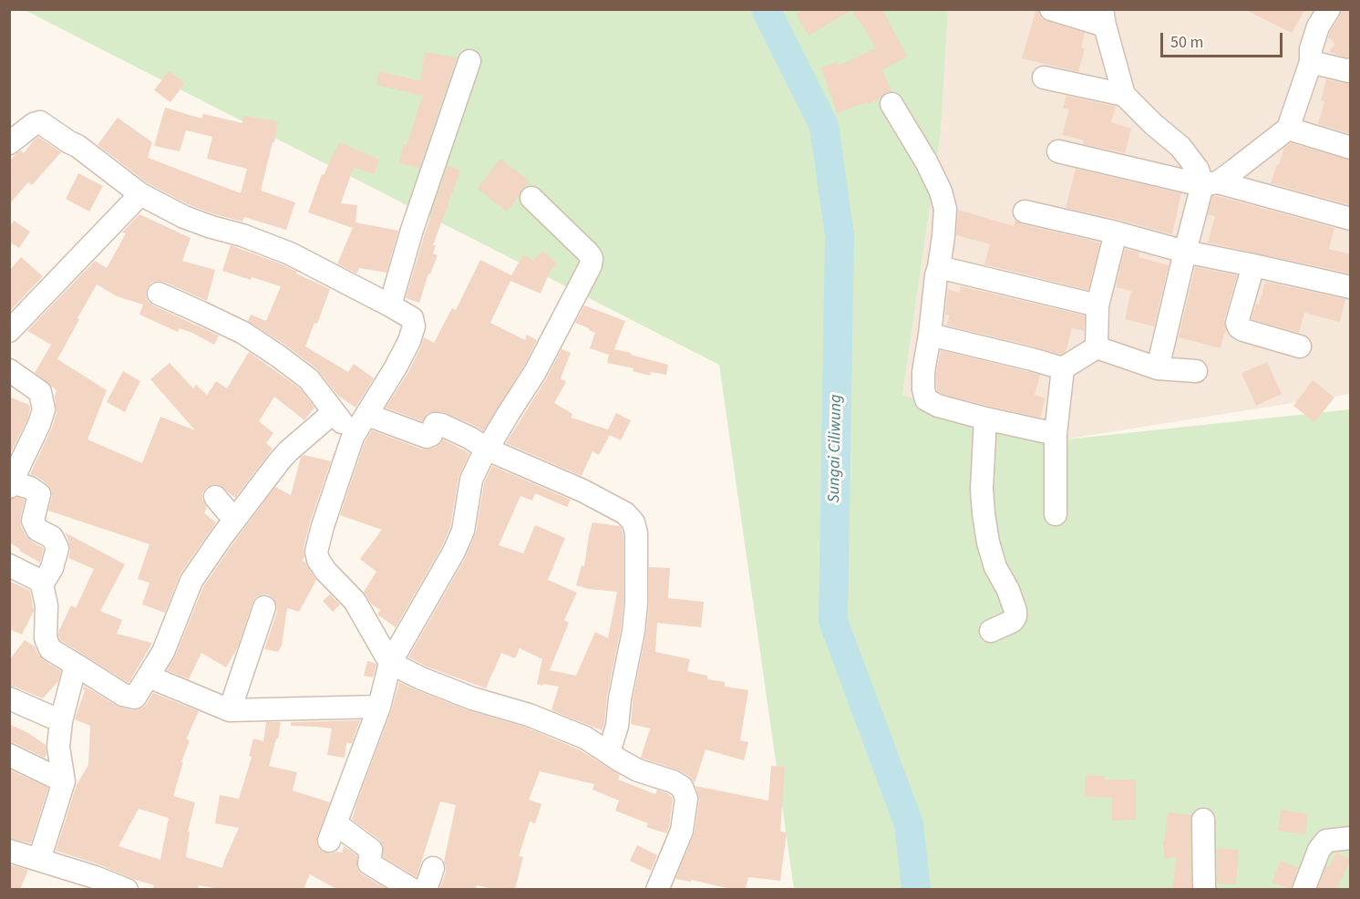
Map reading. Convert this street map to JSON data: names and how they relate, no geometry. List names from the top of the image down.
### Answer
{
  "water": ["Sungai Ciliwung"],
  "scale_bar": "50 m"
}
